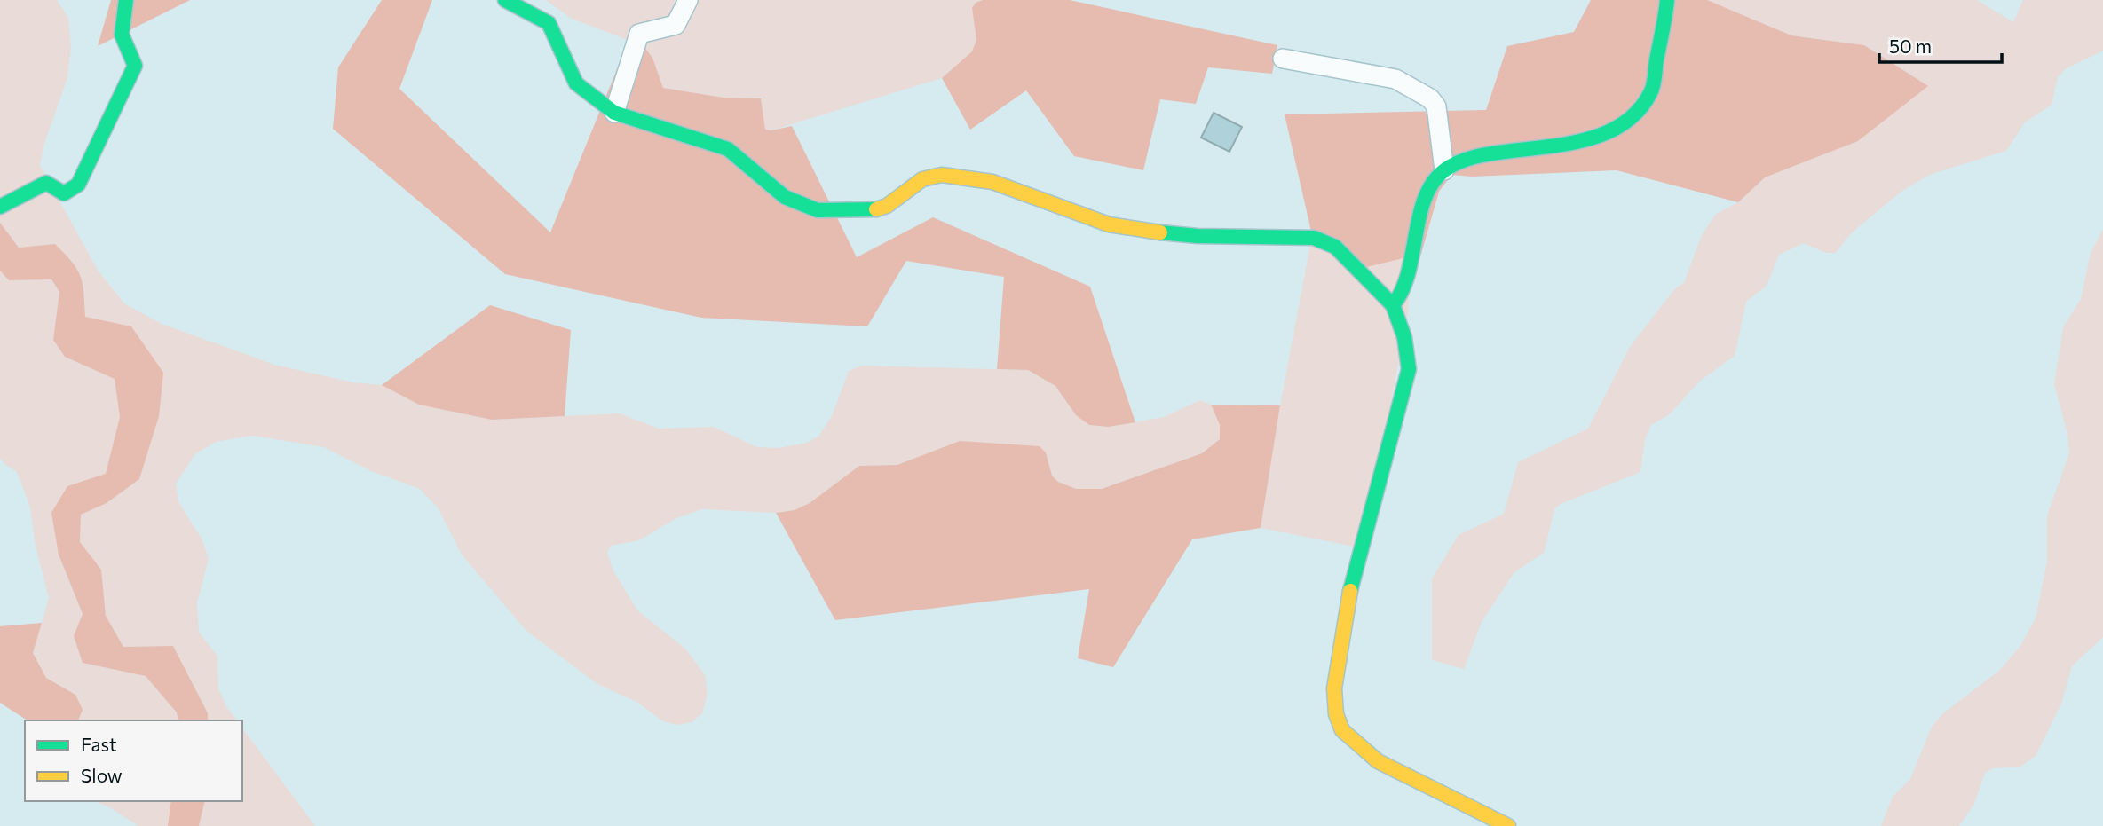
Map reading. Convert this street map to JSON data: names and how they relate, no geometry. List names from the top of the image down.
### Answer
{
  "legend": ["Fast", "Slow"],
  "scale_bar": "50 m"
}
